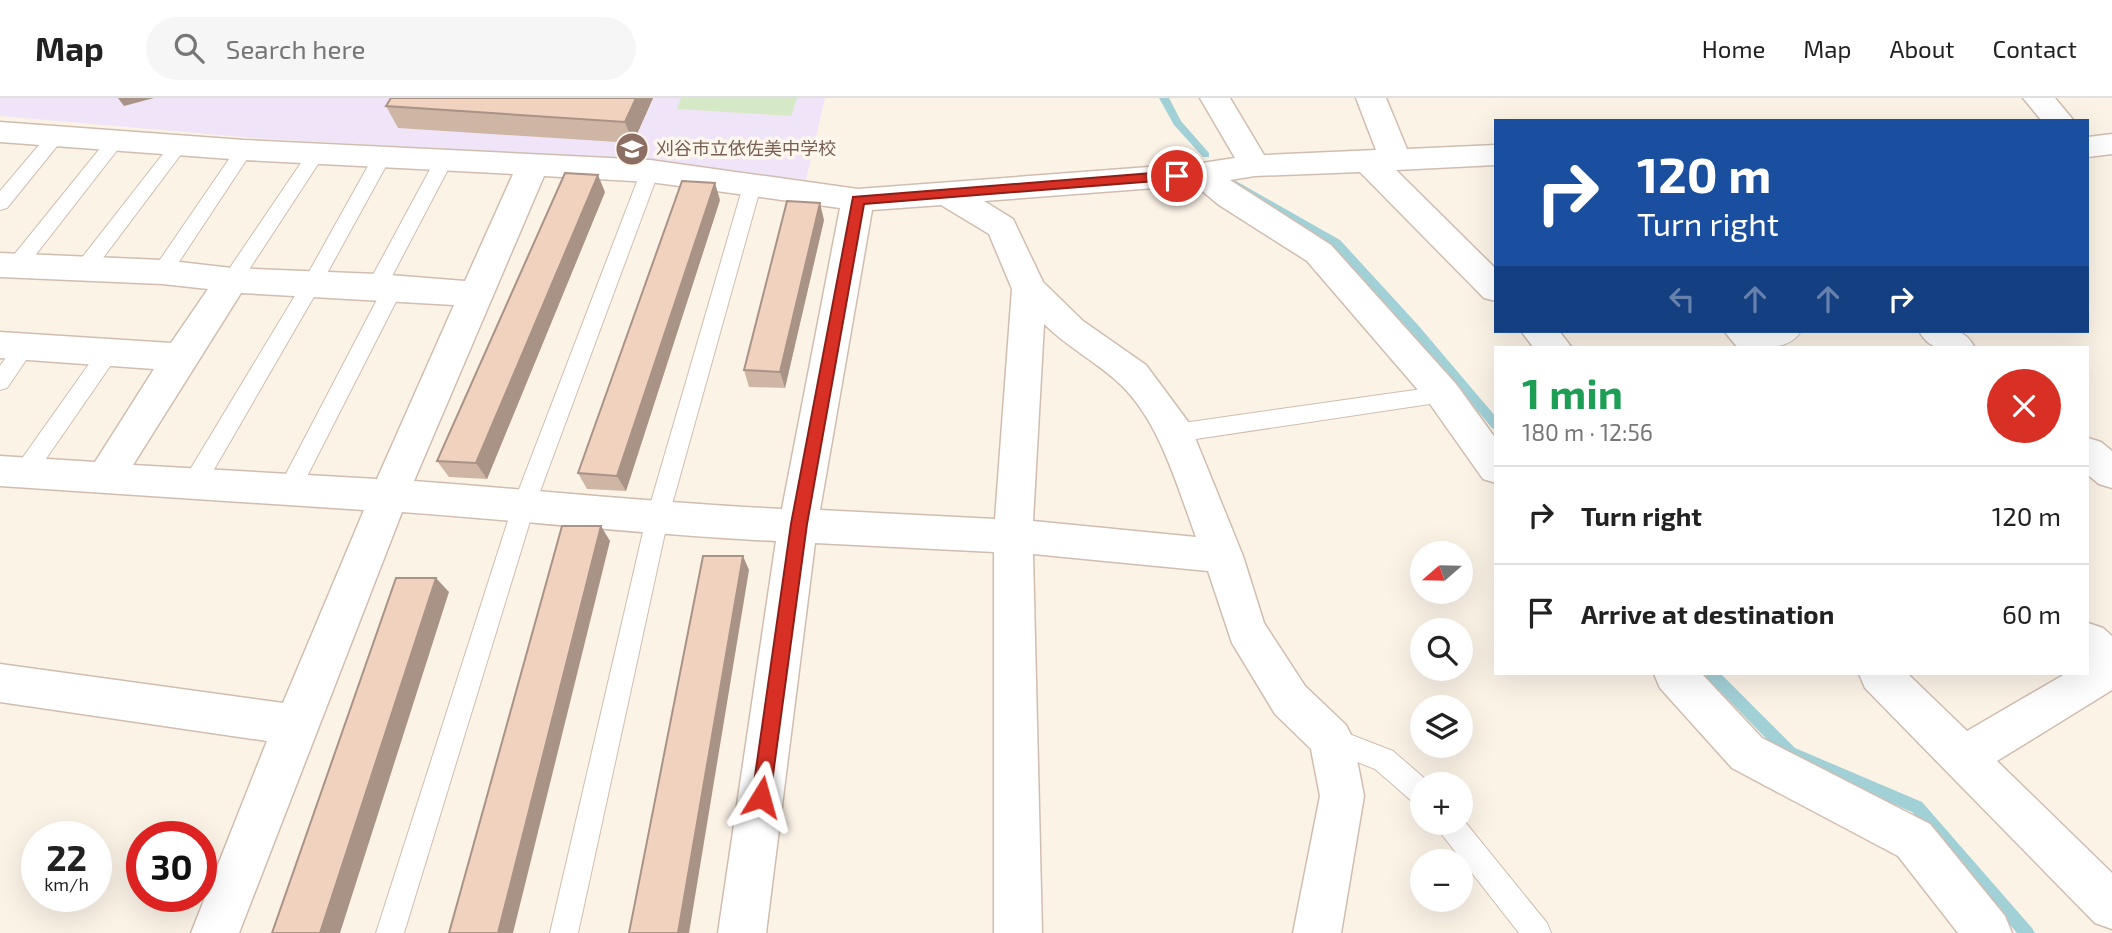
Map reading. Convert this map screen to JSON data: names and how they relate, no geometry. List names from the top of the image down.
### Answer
{
  "places": {
    "school or university": ["刈谷市立依佐美中学校"]
  },
  "north": "left",
  "page": {
    "header": "Map",
    "search": "Search here",
    "nav": [
      "Home",
      "Map",
      "About",
      "Contact"
    ],
    "turn": ["120 m", "Turn right"],
    "heading": ["1 min", "180 m · 12:56"],
    "list": [
      {
        "name": "Turn right",
        "value": "120 m"
      },
      {
        "name": "Arrive at destination",
        "value": "60 m"
      }
    ],
    "map_buttons": ["+", "−"],
    "speed": "22 km/h",
    "limit": "30"
  }
}
